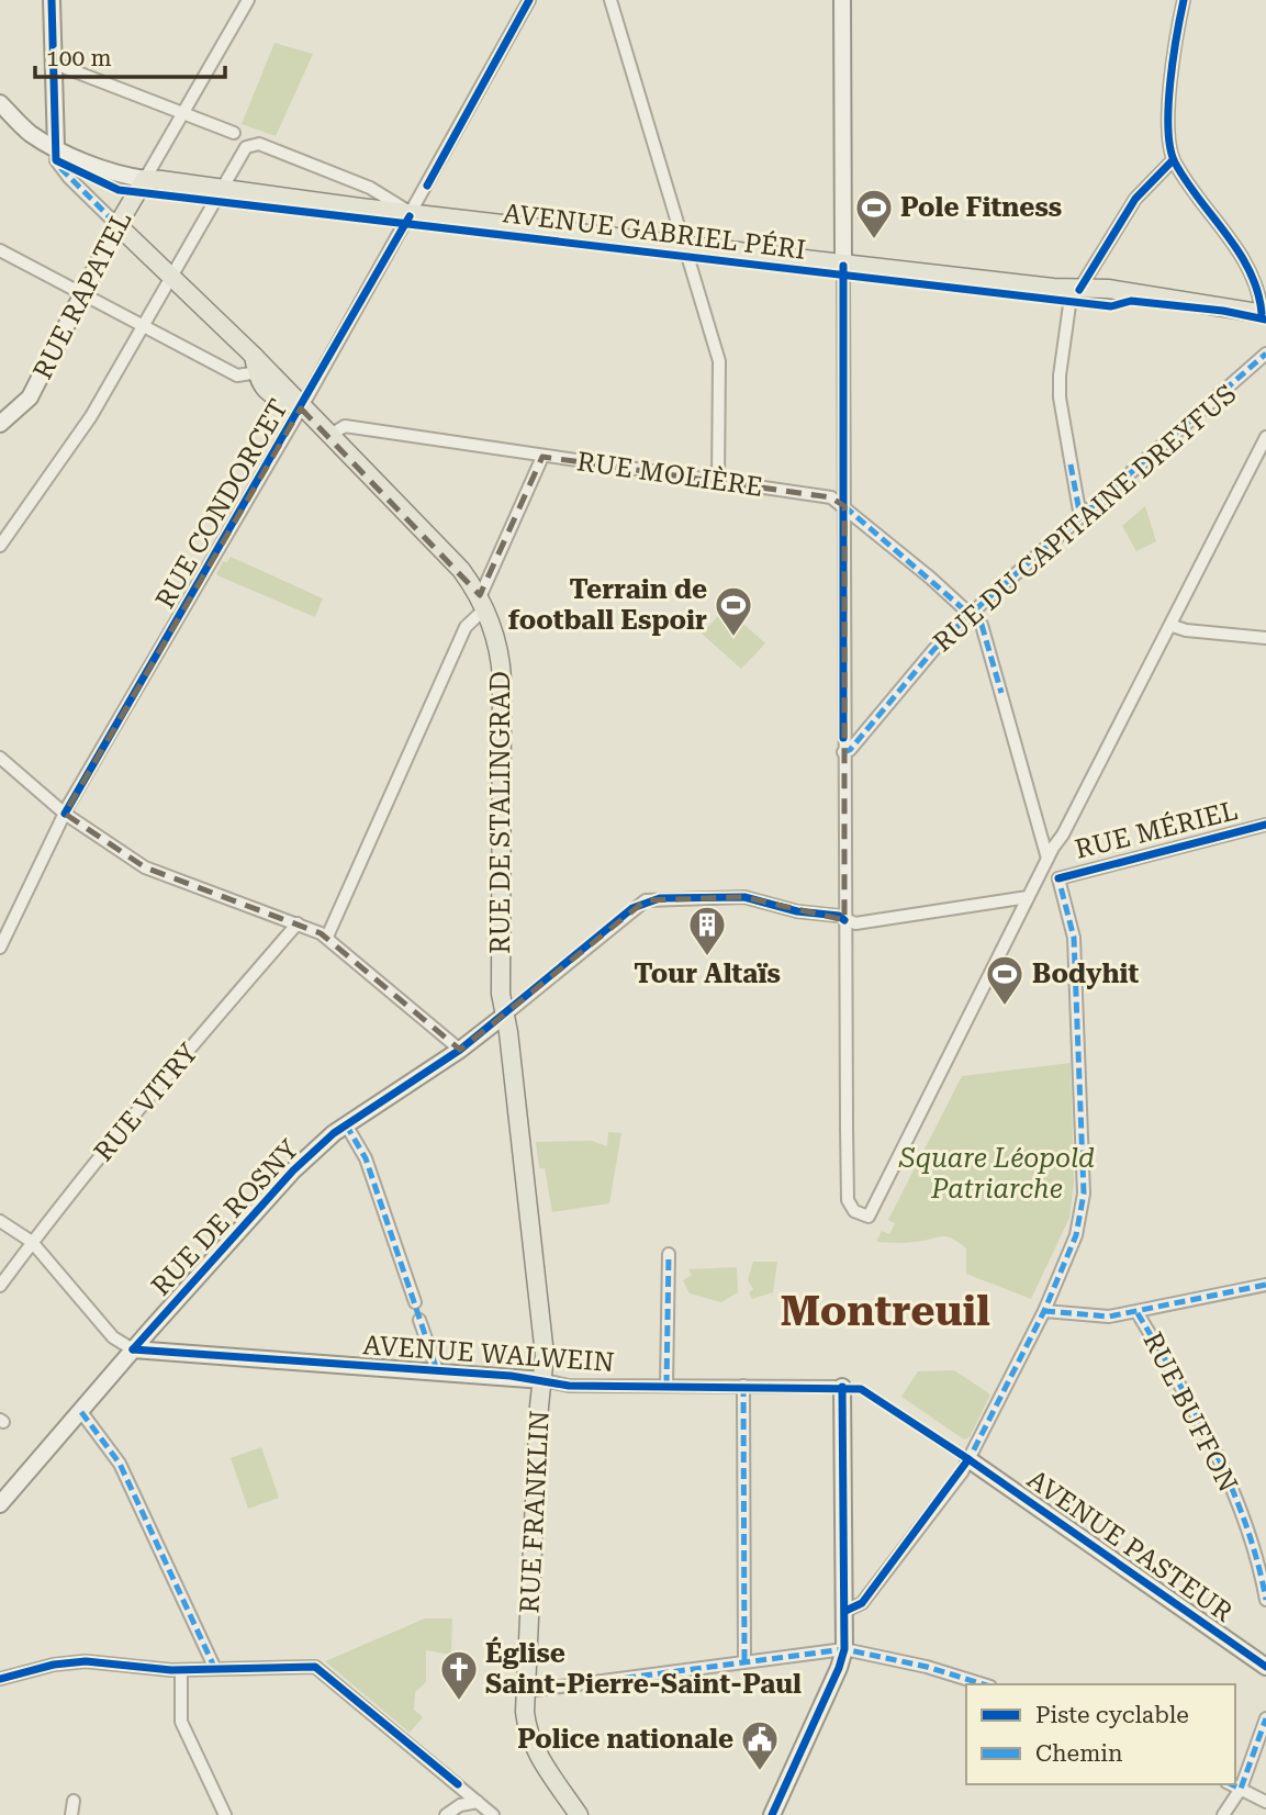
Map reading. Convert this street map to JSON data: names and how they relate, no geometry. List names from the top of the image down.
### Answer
{
  "streets": {
    "main road": [
      "AVENUE GABRIEL PÉRI",
      "RUE RAPATEL",
      "RUE DE STALINGRAD",
      "RUE DE ROSNY",
      "AVENUE WALWEIN",
      "RUE FRANKLIN",
      "AVENUE PASTEUR"
    ],
    "street": [
      "RUE MOLIÈRE",
      "RUE CONDORCET",
      "RUE DU CAPITAINE DREYFUS",
      "RUE MÉRIEL",
      "RUE VITRY",
      "RUE BUFFON"
    ]
  },
  "crossings": [
    ["AVENUE GABRIEL PÉRI", "RUE RAPATEL"],
    ["AVENUE GABRIEL PÉRI", "RUE CONDORCET"],
    ["RUE MOLIÈRE", "RUE DU CAPITAINE DREYFUS"],
    ["RUE MOLIÈRE", "RUE DE STALINGRAD"],
    ["RUE CONDORCET", "RUE DE STALINGRAD"],
    ["RUE DE STALINGRAD", "RUE DE ROSNY"],
    ["RUE DE STALINGRAD", "RUE FRANKLIN"],
    ["RUE DE ROSNY", "AVENUE WALWEIN"],
    ["RUE DE ROSNY", "RUE FRANKLIN"],
    ["AVENUE WALWEIN", "RUE FRANKLIN"]
  ],
  "districts": ["Montreuil"],
  "parks": ["Square Léopold Patriarche"],
  "places": {
    "sports": ["Pole Fitness", "Terrain de football Espoir", "Bodyhit"],
    "building": ["Tour Altaïs"],
    "church": ["Église Saint-Pierre-Saint-Paul"],
    "public building": ["Police nationale"]
  },
  "legend": ["Piste cyclable", "Chemin"],
  "scale_bar": "100 m"
}
